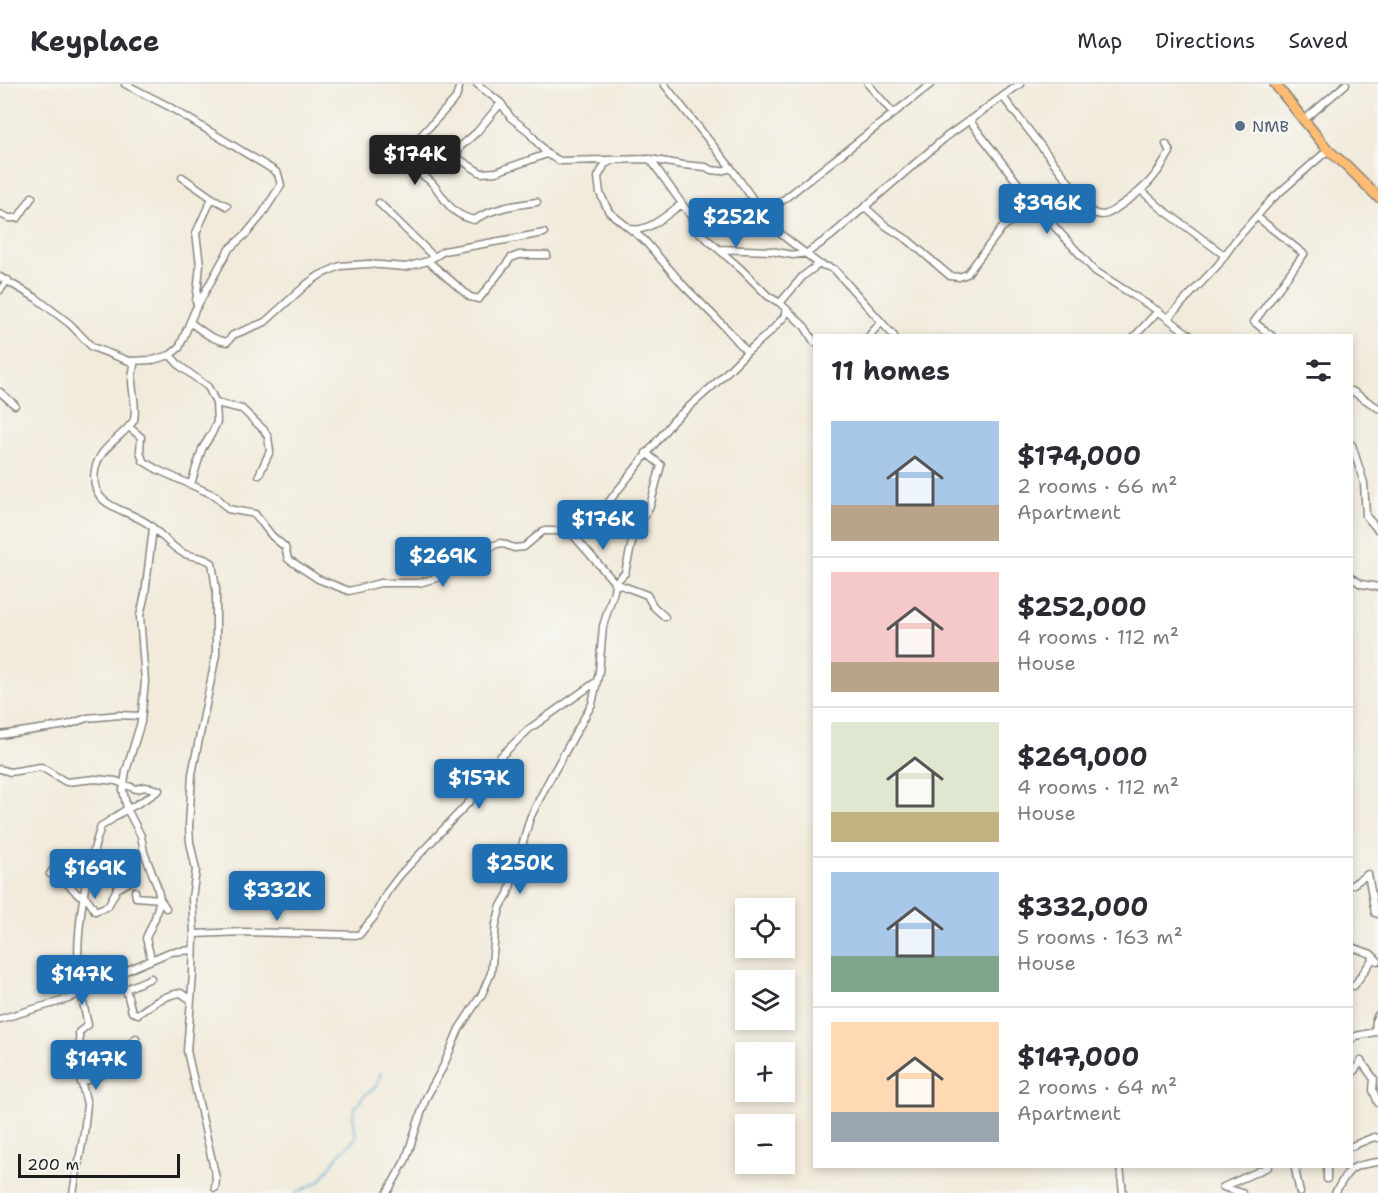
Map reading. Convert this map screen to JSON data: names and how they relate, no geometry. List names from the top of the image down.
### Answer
{
  "places": ["NMB"],
  "scale_bar": "200 m",
  "page": {
    "header": "Keyplace",
    "nav": ["Map", "Directions", "Saved"],
    "price": [
      "$174K",
      "$396K",
      "$252K",
      "$176K",
      "$269K",
      "$157K",
      "$250K",
      "$169K",
      "$332K",
      "$147K",
      "$147K"
    ],
    "heading": "11 homes",
    "list": [
      {
        "name": "$174,000",
        "note": "2 rooms · 66 m² · Apartment"
      },
      {
        "name": "$252,000",
        "note": "4 rooms · 112 m² · House"
      },
      {
        "name": "$269,000",
        "note": "4 rooms · 112 m² · House"
      },
      {
        "name": "$332,000",
        "note": "5 rooms · 163 m² · House"
      },
      {
        "name": "$147,000",
        "note": "2 rooms · 64 m² · Apartment"
      }
    ],
    "map_buttons": ["+", "−"],
    "scale": "200 m"
  }
}
